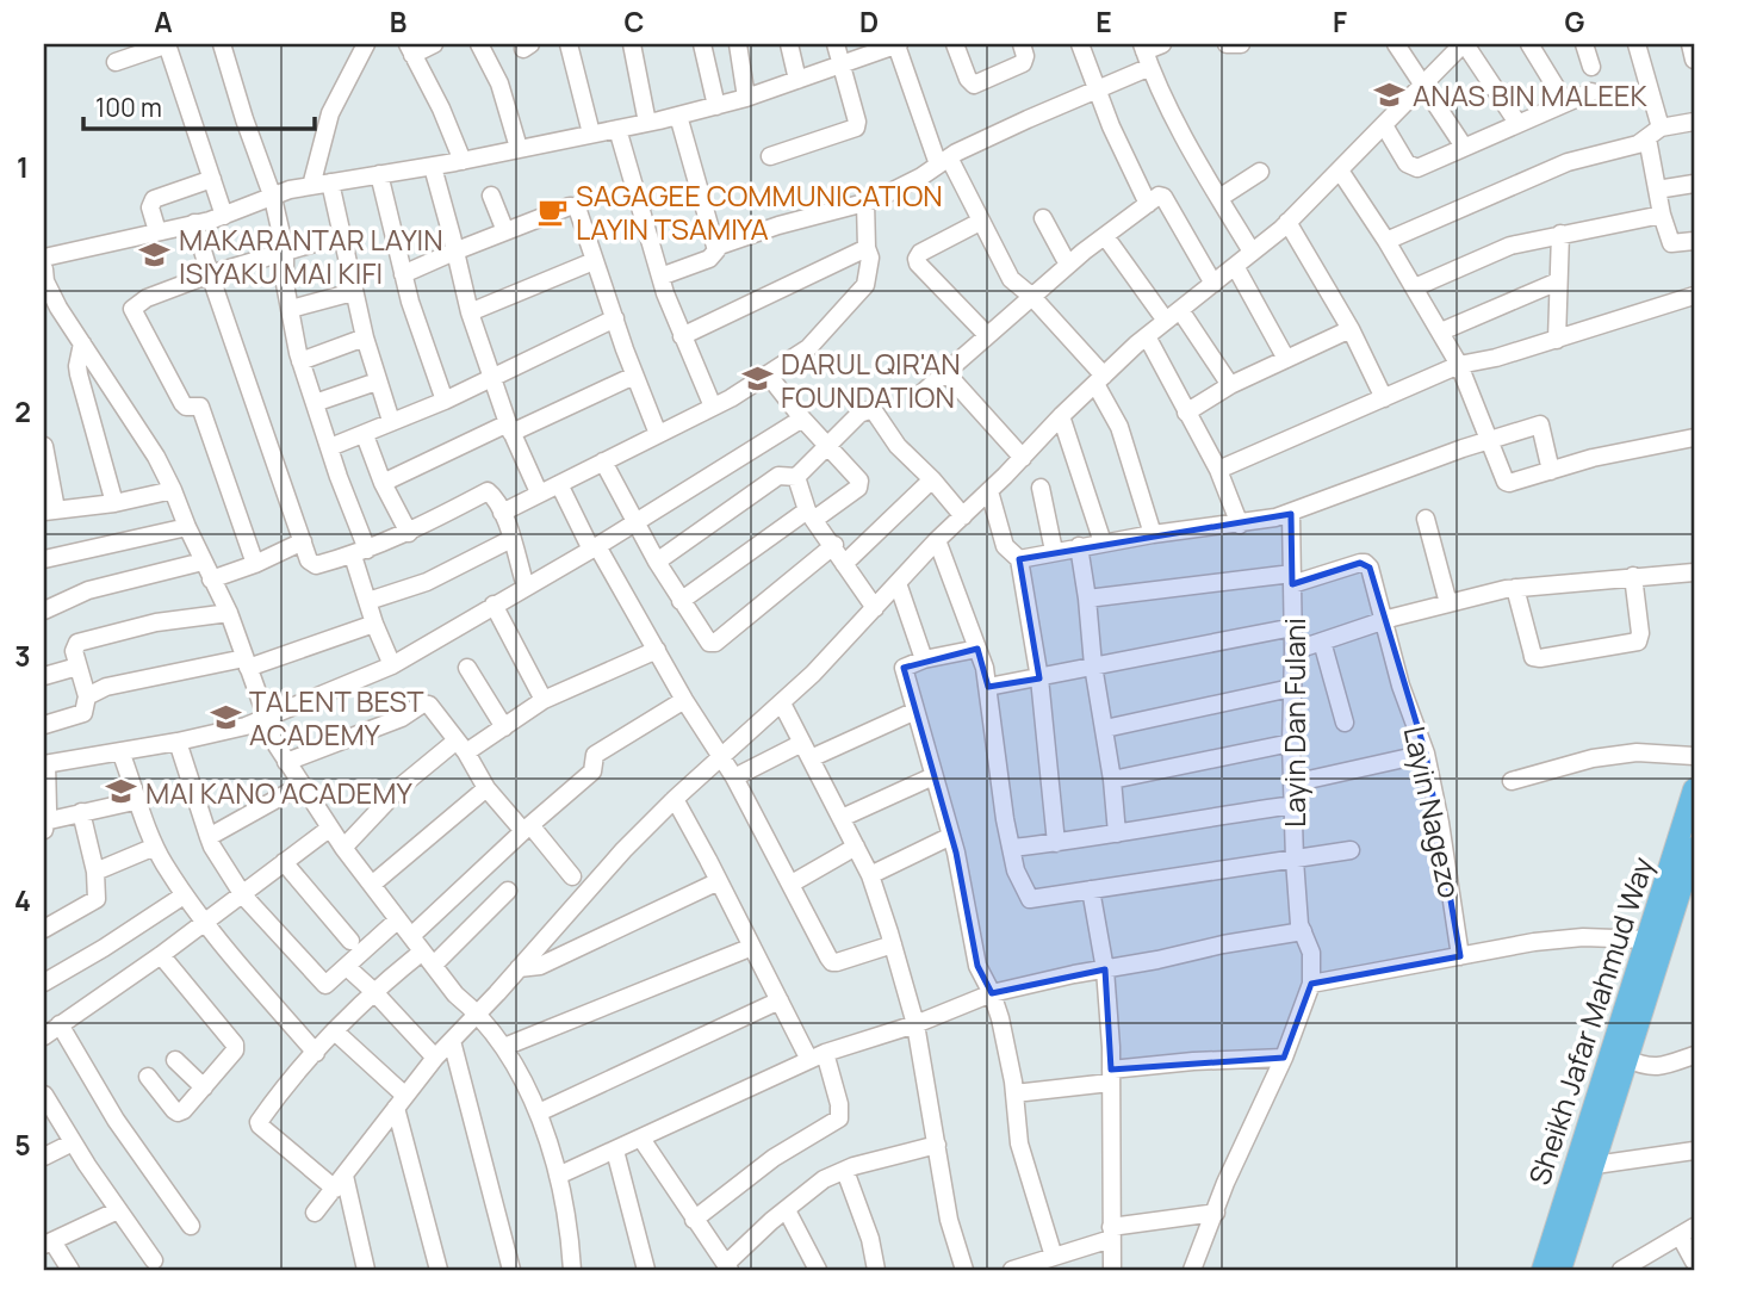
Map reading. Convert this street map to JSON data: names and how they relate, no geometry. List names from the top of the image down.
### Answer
{
  "streets": {
    "main road": ["Sheikh Jafar Mahmud Way"],
    "street": ["Layin Dan Fulani", "Layin Nagezo"]
  },
  "crossings": [
    ["Layin Dan Fulani", "Layin Nagezo"]
  ],
  "places": {
    "school or university": [
      "ANAS BIN MALEEK",
      "MAKARANTAR LAYIN ISIYAKU MAI KIFI",
      "DARUL QIR'AN FOUNDATION",
      "TALENT BEST ACADEMY",
      "MAI KANO ACADEMY"
    ],
    "cafe": ["SAGAGEE COMMUNICATION LAYIN TSAMIYA"]
  },
  "scale_bar": "100 m",
  "grid": {
    "columns": [
      "A",
      "B",
      "C",
      "D",
      "E",
      "F",
      "G"
    ],
    "rows": [
      "1",
      "2",
      "3",
      "4",
      "5"
    ]
  }
}
